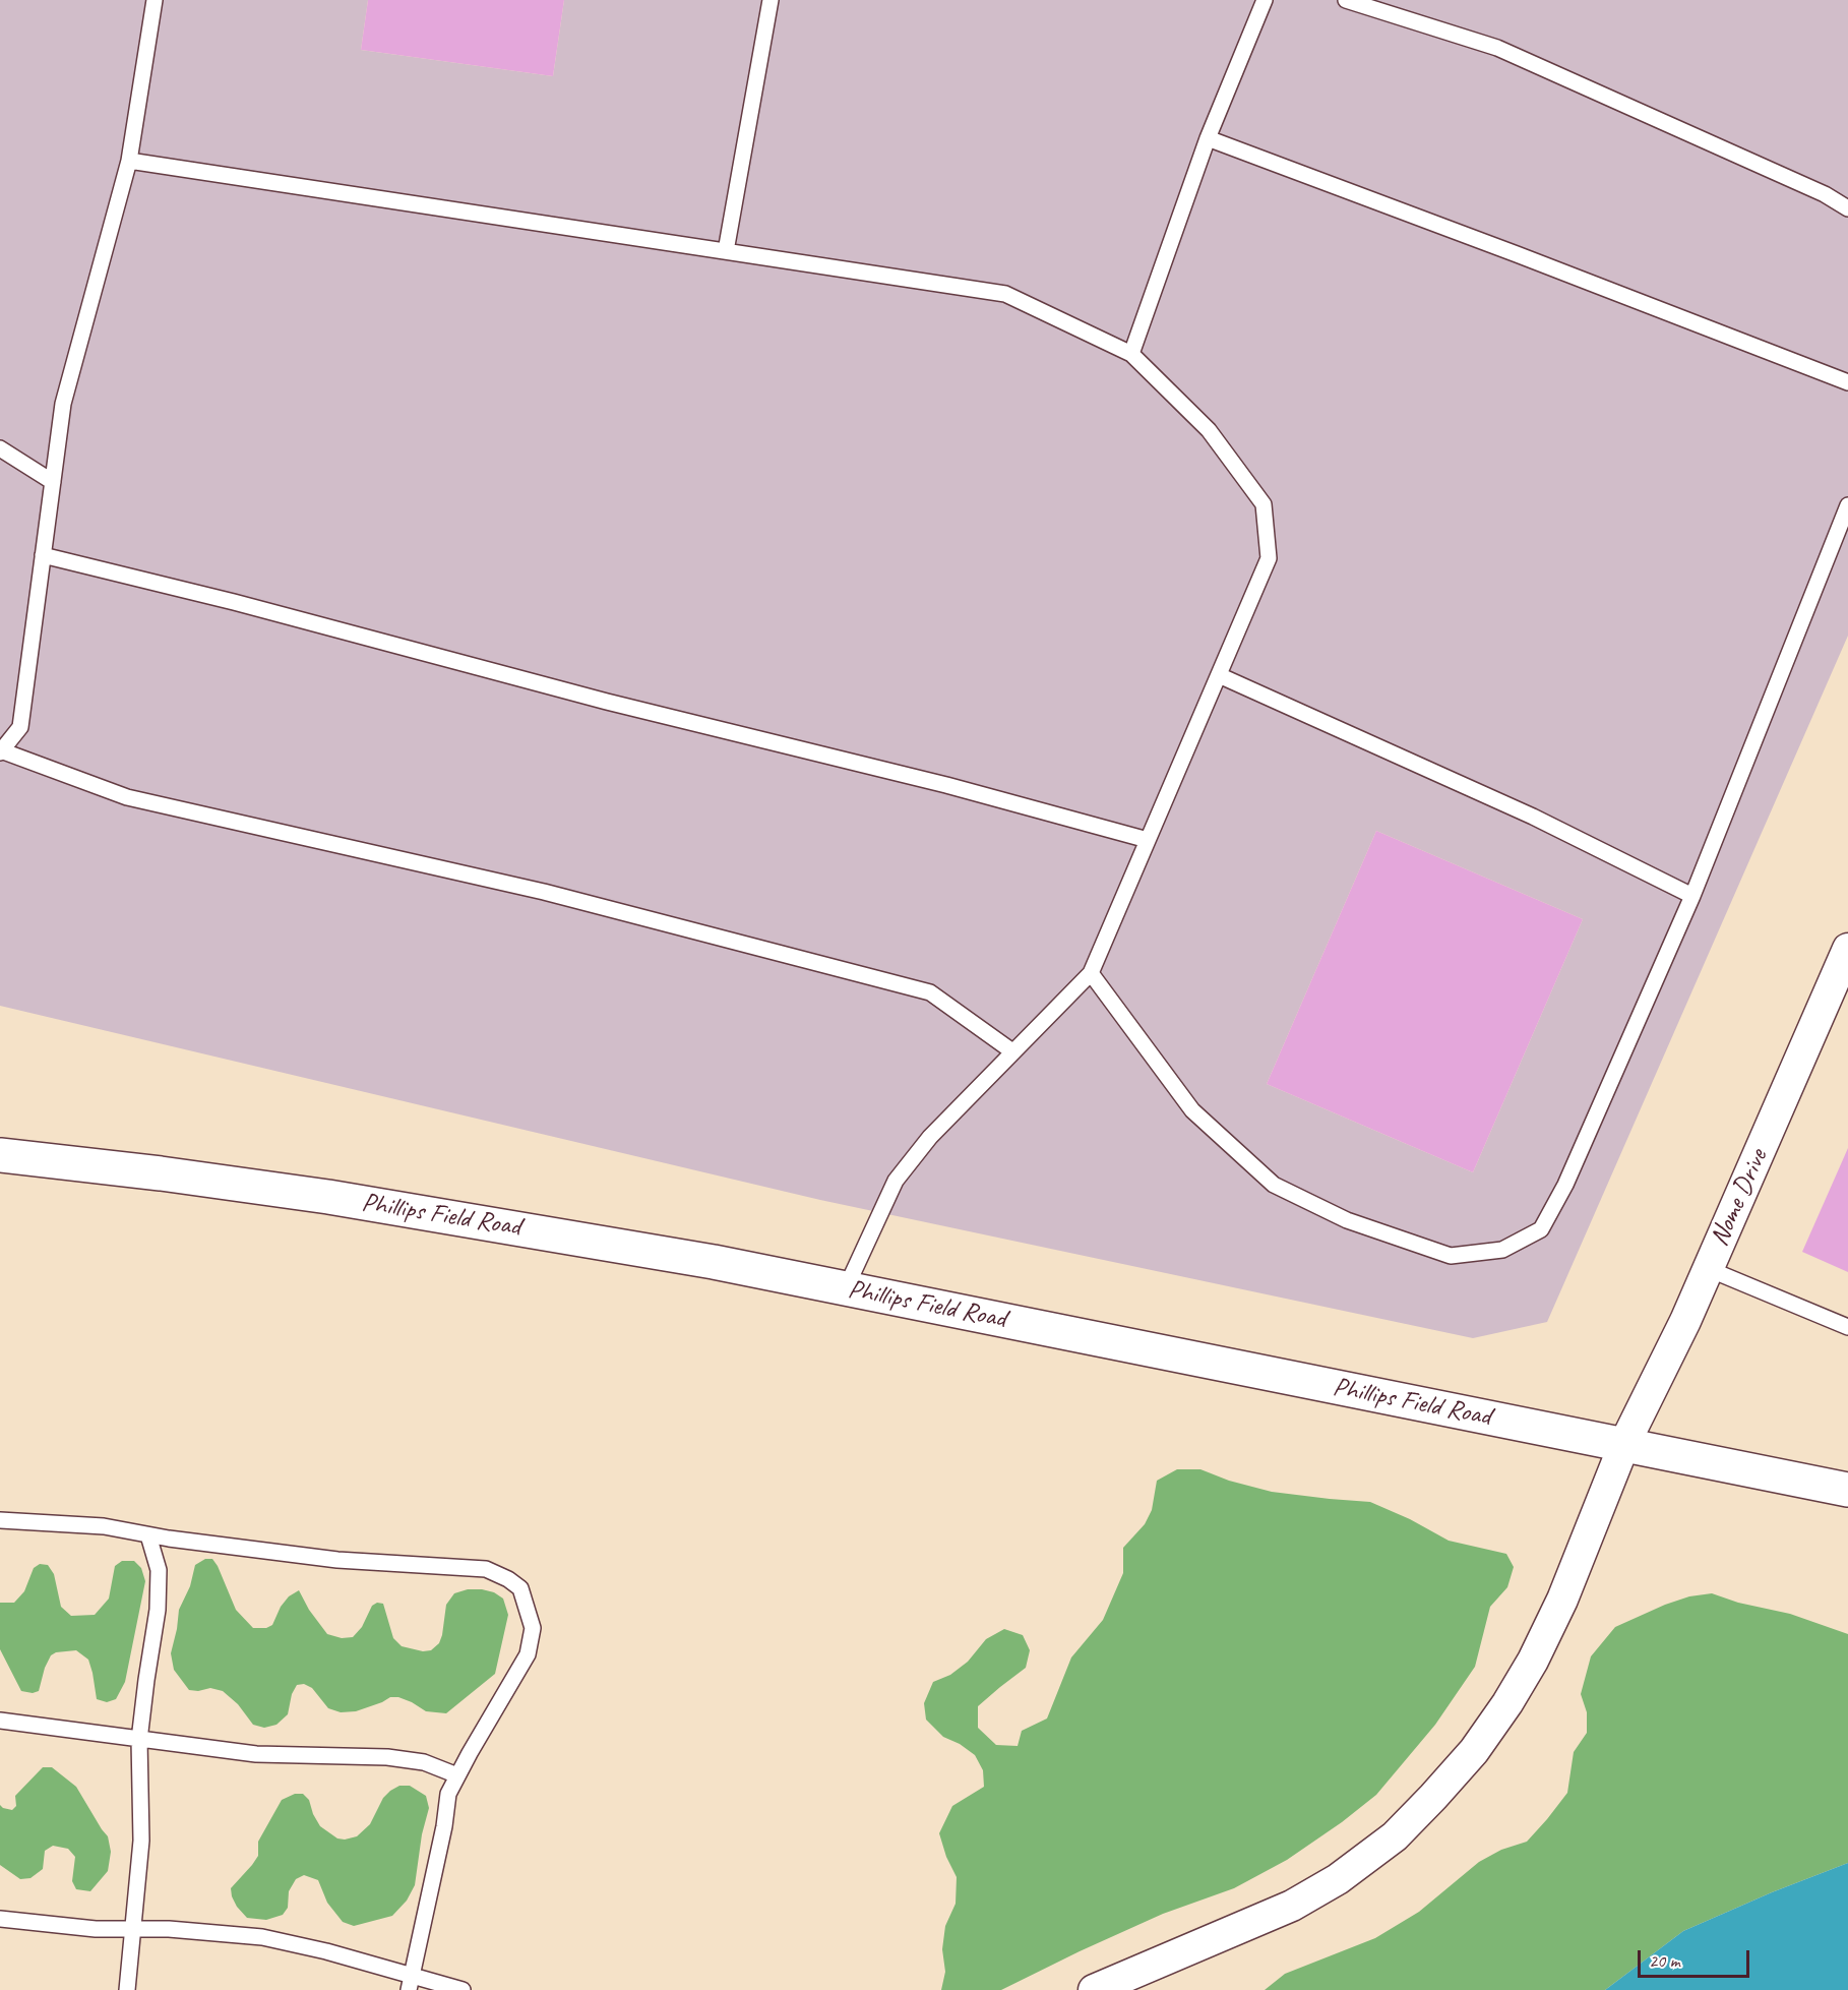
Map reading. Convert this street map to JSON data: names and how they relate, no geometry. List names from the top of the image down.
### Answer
{
  "streets": {
    "street": ["Nome Drive", "Phillips Field Road"]
  },
  "crossings": [
    ["Nome Drive", "Phillips Field Road"]
  ],
  "scale_bar": "20 m"
}
